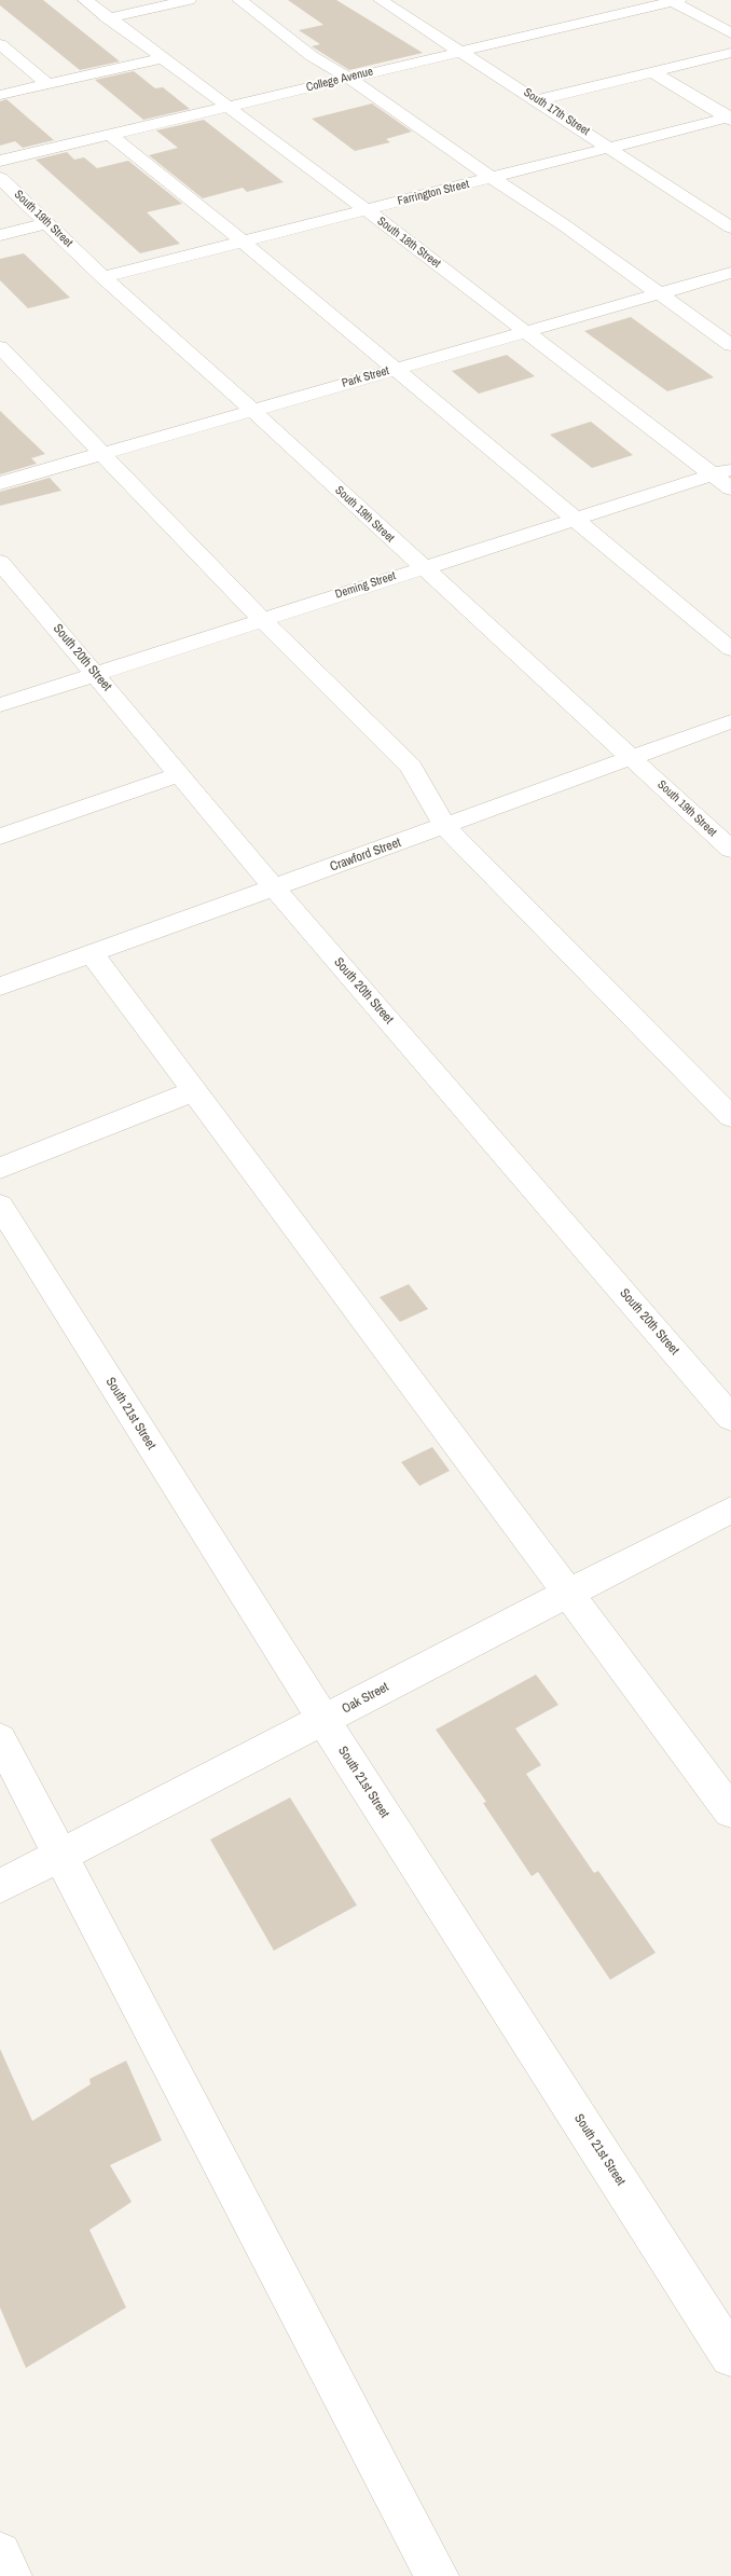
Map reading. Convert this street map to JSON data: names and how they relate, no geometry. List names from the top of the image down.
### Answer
{
  "streets": {
    "street": [
      "College Avenue",
      "South 17th Street",
      "Farrington Street",
      "South 19th Street",
      "South 18th Street",
      "Park Street",
      "Deming Street",
      "South 20th Street",
      "Crawford Street",
      "South 21st Street",
      "Oak Street"
    ]
  },
  "crossings": [
    ["College Avenue", "South 17th Street"],
    ["College Avenue", "South 18th Street"],
    ["South 17th Street", "Farrington Street"],
    ["Farrington Street", "South 19th Street"],
    ["Farrington Street", "South 18th Street"],
    ["South 19th Street", "Park Street"],
    ["South 19th Street", "Deming Street"],
    ["South 19th Street", "Crawford Street"],
    ["South 18th Street", "Park Street"],
    ["South 18th Street", "Deming Street"],
    ["Deming Street", "South 20th Street"],
    ["South 20th Street", "Crawford Street"],
    ["South 21st Street", "Oak Street"]
  ]
}
